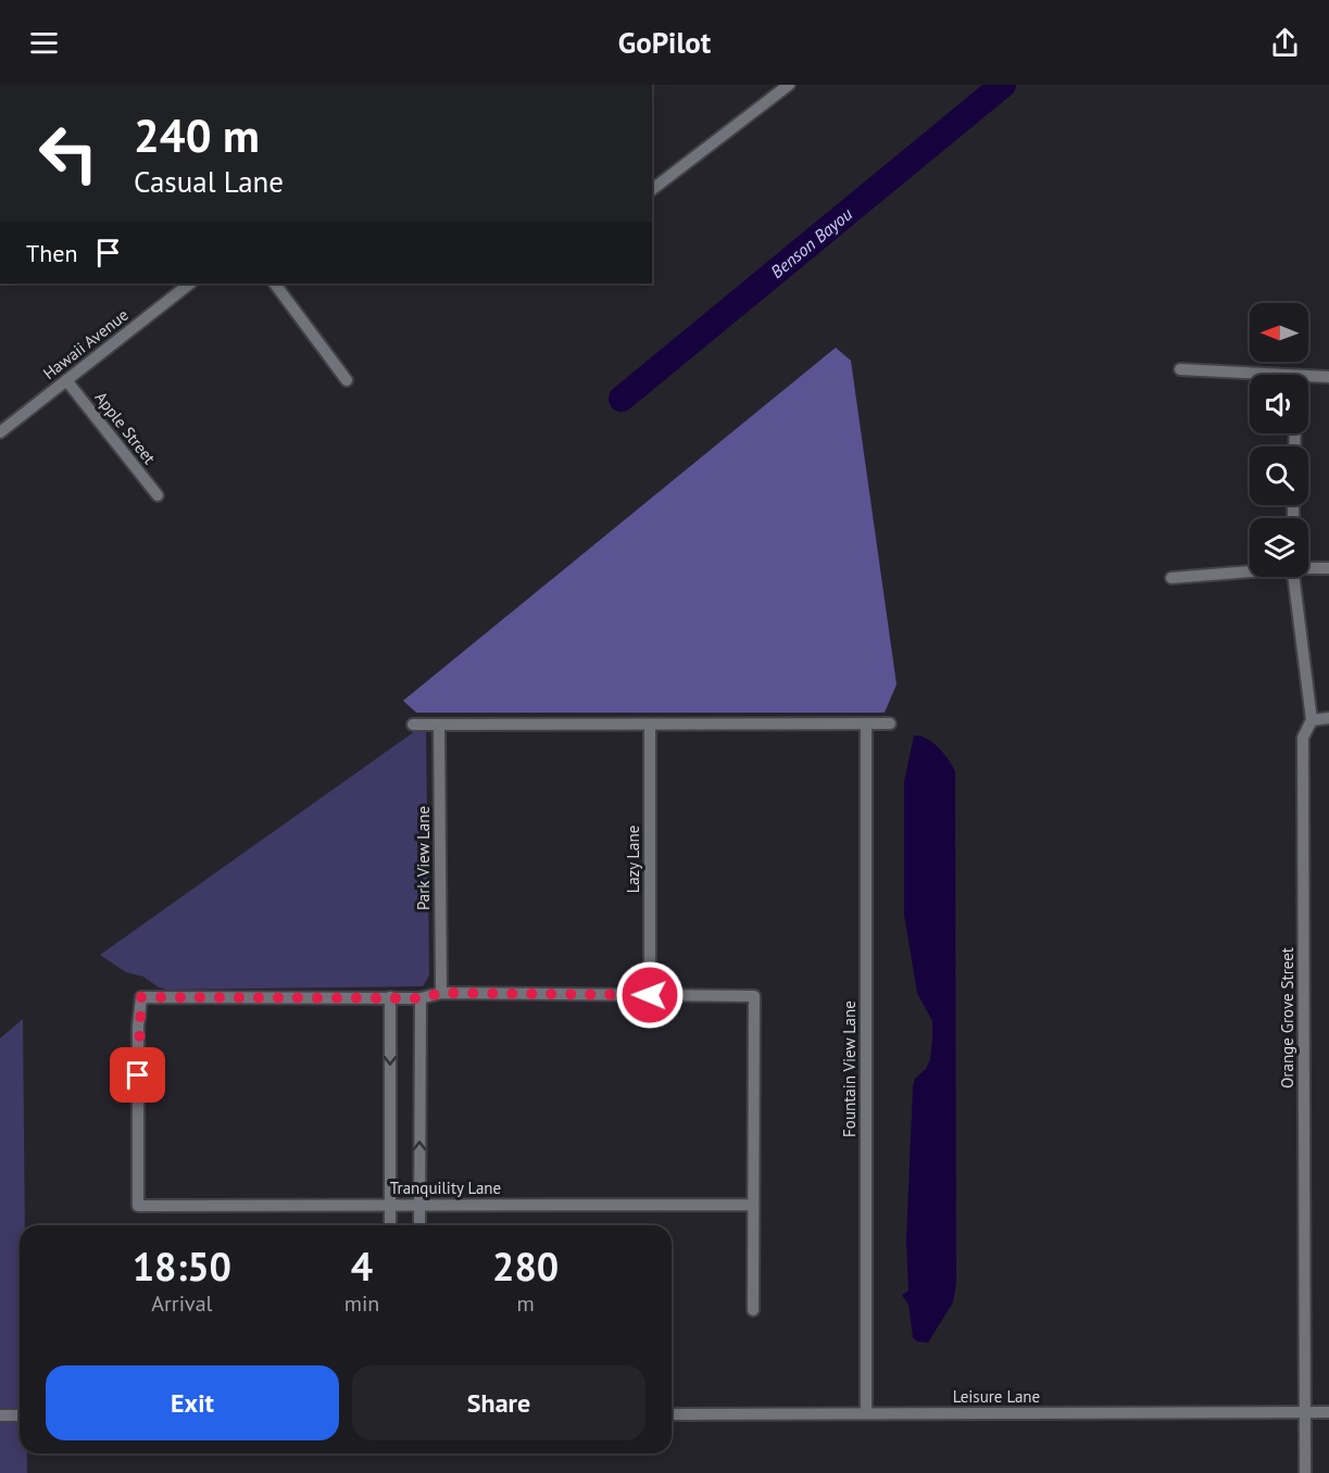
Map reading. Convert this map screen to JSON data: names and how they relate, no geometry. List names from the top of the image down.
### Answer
{
  "streets": {
    "street": [
      "Hawaii Avenue",
      "Apple Street",
      "Park View Lane",
      "Lazy Lane",
      "Orange Grove Street",
      "Fountain View Lane",
      "Tranquility Lane",
      "Leisure Lane"
    ]
  },
  "crossings": [
    ["Hawaii Avenue", "Apple Street"],
    ["Orange Grove Street", "Leisure Lane"],
    ["Fountain View Lane", "Leisure Lane"]
  ],
  "water": ["Benson Bayou"],
  "north": "left",
  "page": {
    "header": "GoPilot",
    "turn": ["240 m", "Casual Lane"],
    "then": "Then",
    "eta": [
      "18:50",
      "Arrival",
      "4",
      "min",
      "280",
      "m"
    ],
    "buttons": ["Exit", "Share"]
  }
}
